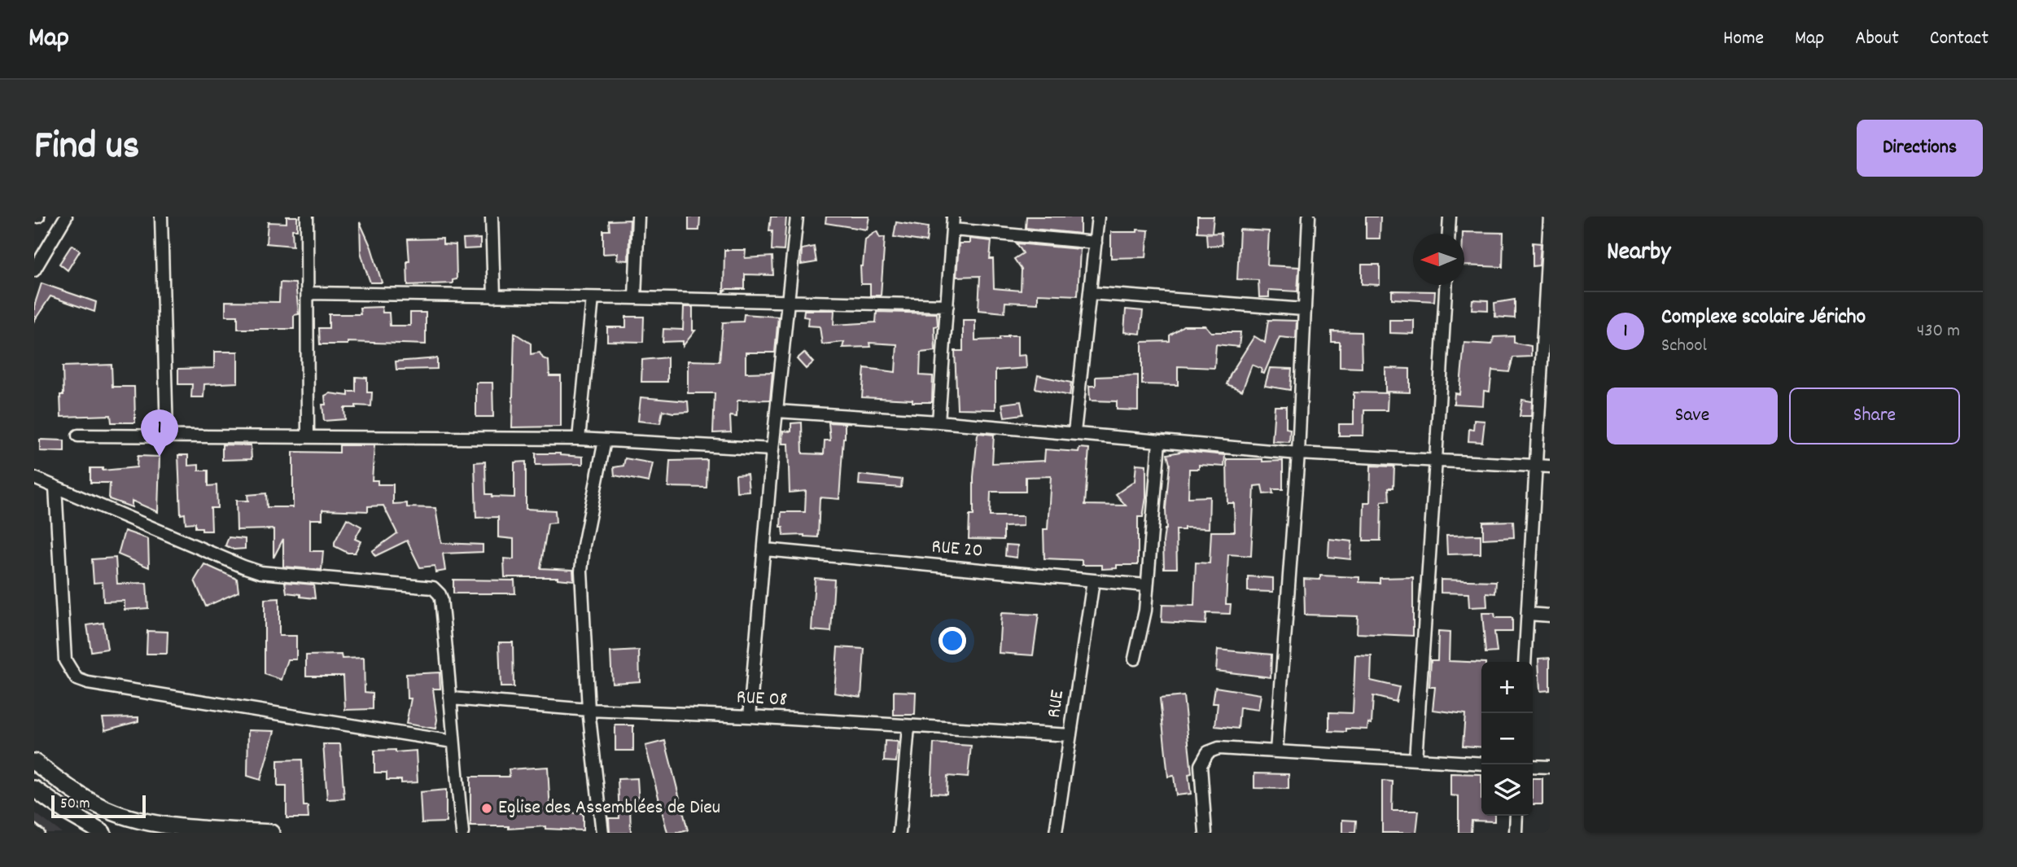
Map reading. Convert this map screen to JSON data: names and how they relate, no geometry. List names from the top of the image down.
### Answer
{
  "streets": {
    "street": ["RUE 20", "RUE 08", "RUE"]
  },
  "crossings": [
    ["RUE 20", "RUE"],
    ["RUE 08", "RUE"]
  ],
  "places": ["Eglise des Assemblées de Dieu"],
  "scale_bar": "50 m",
  "north": "left",
  "page": {
    "header": "Map",
    "nav": [
      "Home",
      "Map",
      "About",
      "Contact"
    ],
    "title": "Find us",
    "buttons": [
      "Directions",
      ["Save", "Share"]
    ],
    "heading": "Nearby",
    "list": [
      {
        "mark": "1",
        "name": "Complexe scolaire Jéricho",
        "note": "School",
        "value": "430 m"
      }
    ],
    "pins": "1",
    "map_buttons": ["+", "−"],
    "scale": "50 m"
  }
}
